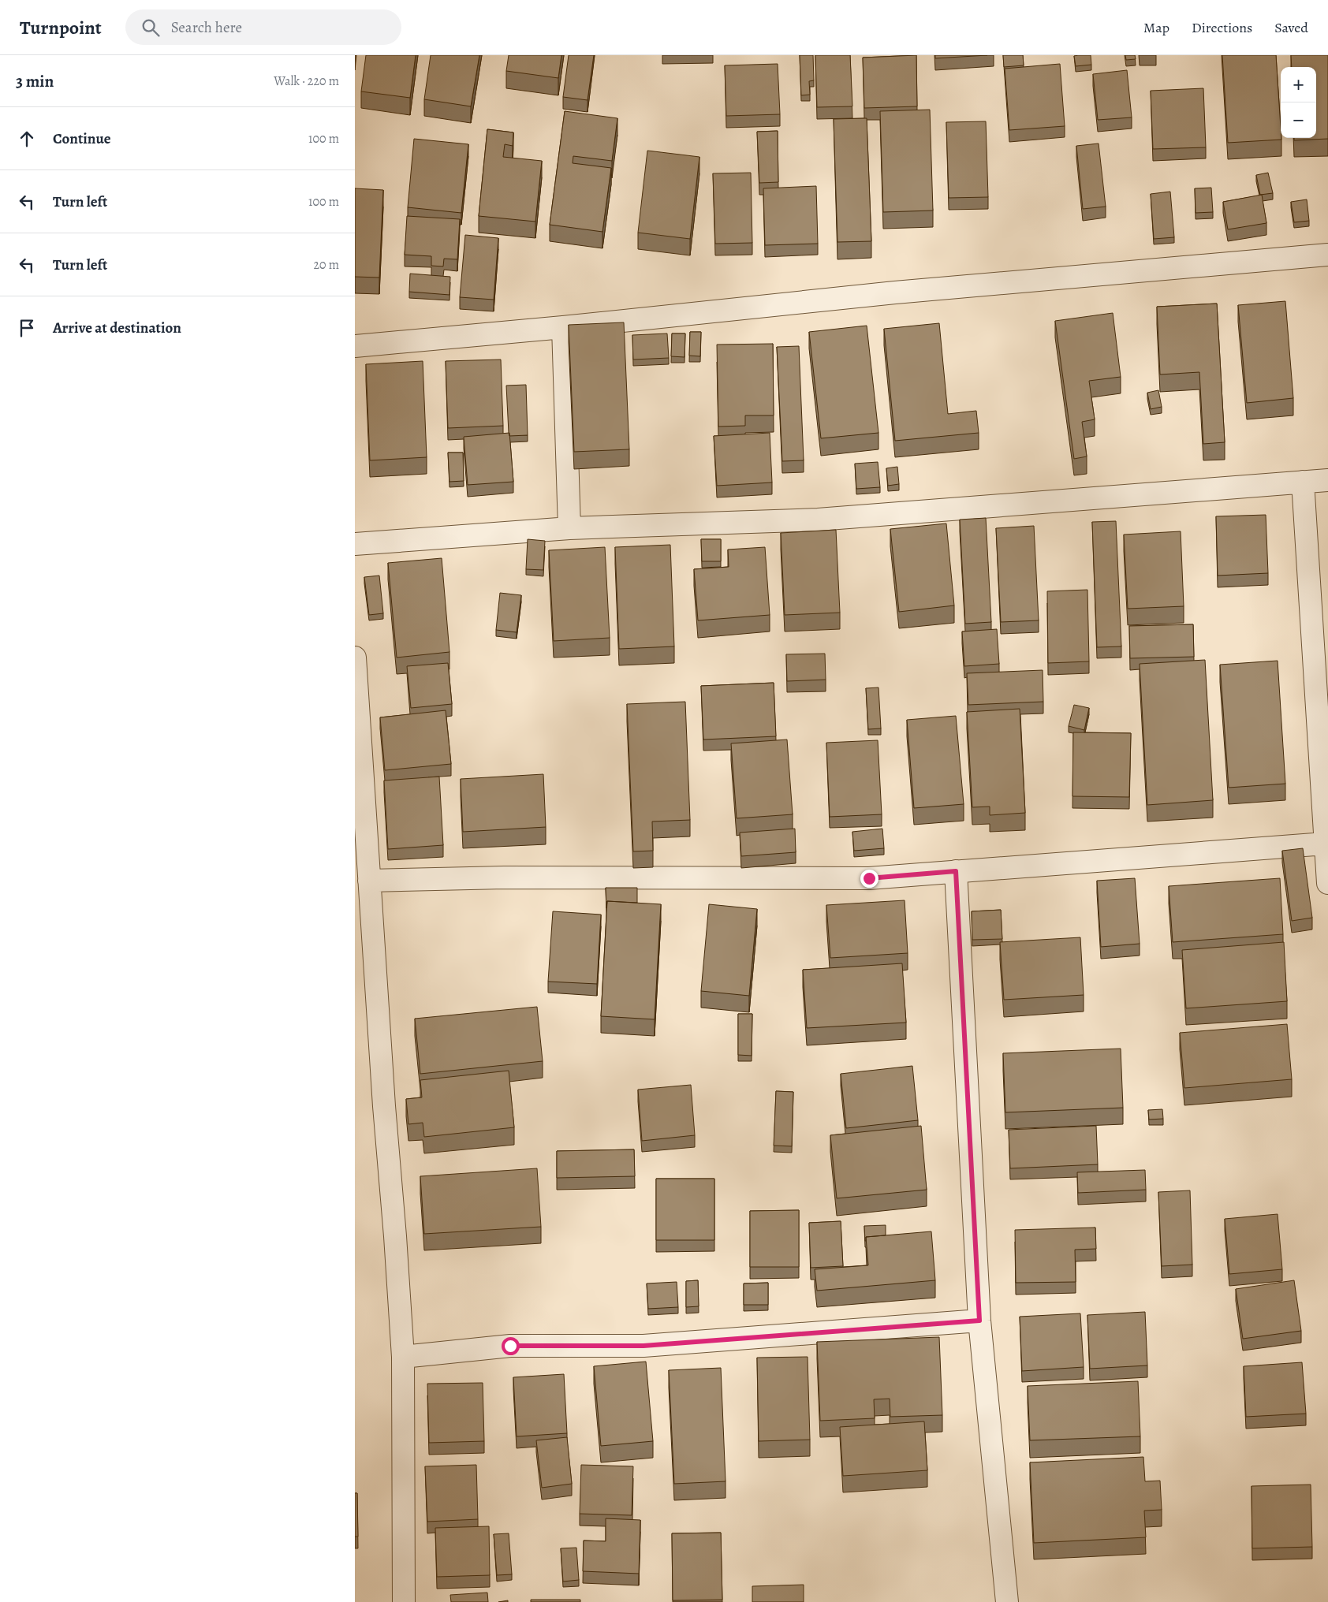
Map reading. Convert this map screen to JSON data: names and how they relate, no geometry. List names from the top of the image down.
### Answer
{
  "page": {
    "header": "Turnpoint",
    "search": "Search here",
    "nav": ["Map", "Directions", "Saved"],
    "heading": ["3 min", "Walk · 220 m"],
    "map_buttons": ["+", "−"],
    "list": [
      ["Continue", "100 m"],
      ["Turn left", "100 m"],
      ["Turn left", "20 m"],
      "Arrive at destination"
    ]
  }
}
